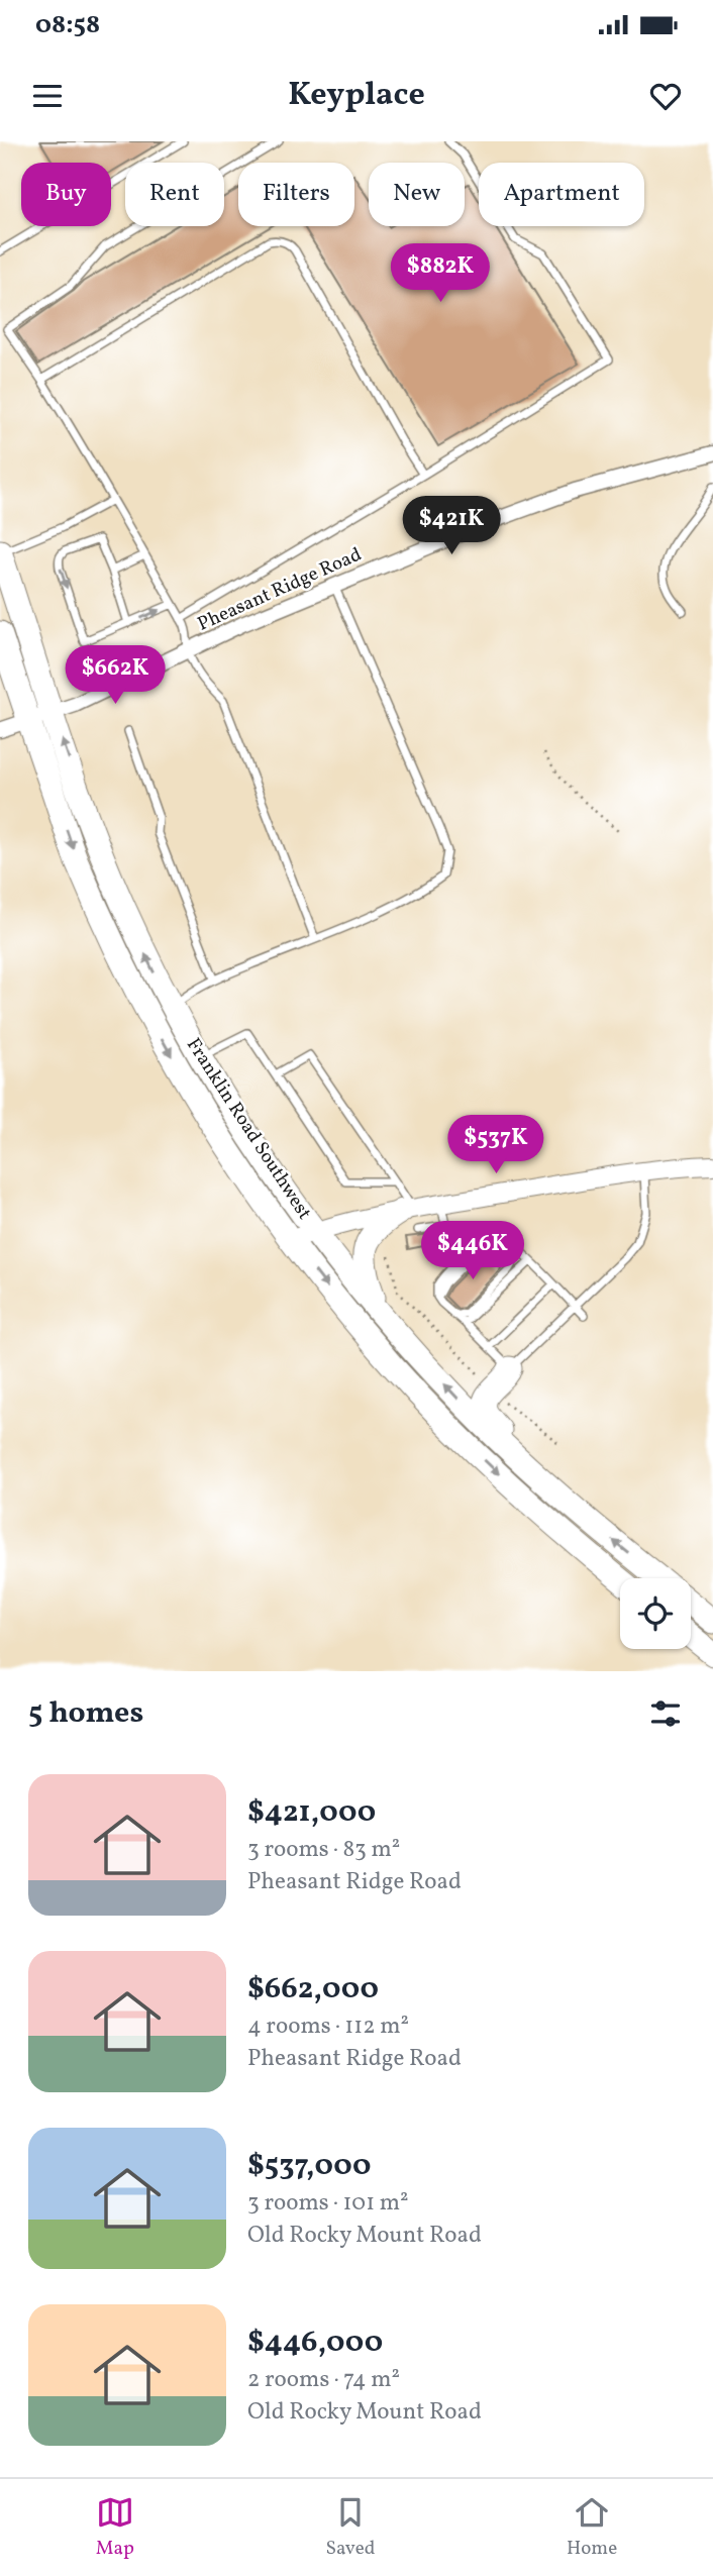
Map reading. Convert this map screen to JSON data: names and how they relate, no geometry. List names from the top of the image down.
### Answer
{
  "streets": {
    "highway": ["Franklin Road Southwest"],
    "street": ["Pheasant Ridge Road"]
  },
  "crossings": [
    ["Pheasant Ridge Road", "Franklin Road Southwest"]
  ],
  "page": {
    "status": "08:58",
    "header": "Keyplace",
    "chip": [
      "Buy",
      "Rent",
      "Filters",
      "New",
      "Apartment"
    ],
    "price": [
      "$882K",
      "$421K",
      "$662K",
      "$537K",
      "$446K"
    ],
    "heading": "5 homes",
    "list": [
      {
        "name": "$421,000",
        "note": "3 rooms · 83 m² · Pheasant Ridge Road"
      },
      {
        "name": "$662,000",
        "note": "4 rooms · 112 m² · Pheasant Ridge Road"
      },
      {
        "name": "$537,000",
        "note": "3 rooms · 101 m² · Old Rocky Mount Road"
      },
      {
        "name": "$446,000",
        "note": "2 rooms · 74 m² · Old Rocky Mount Road"
      }
    ],
    "tabs": ["Map", "Saved", "Home"]
  }
}
